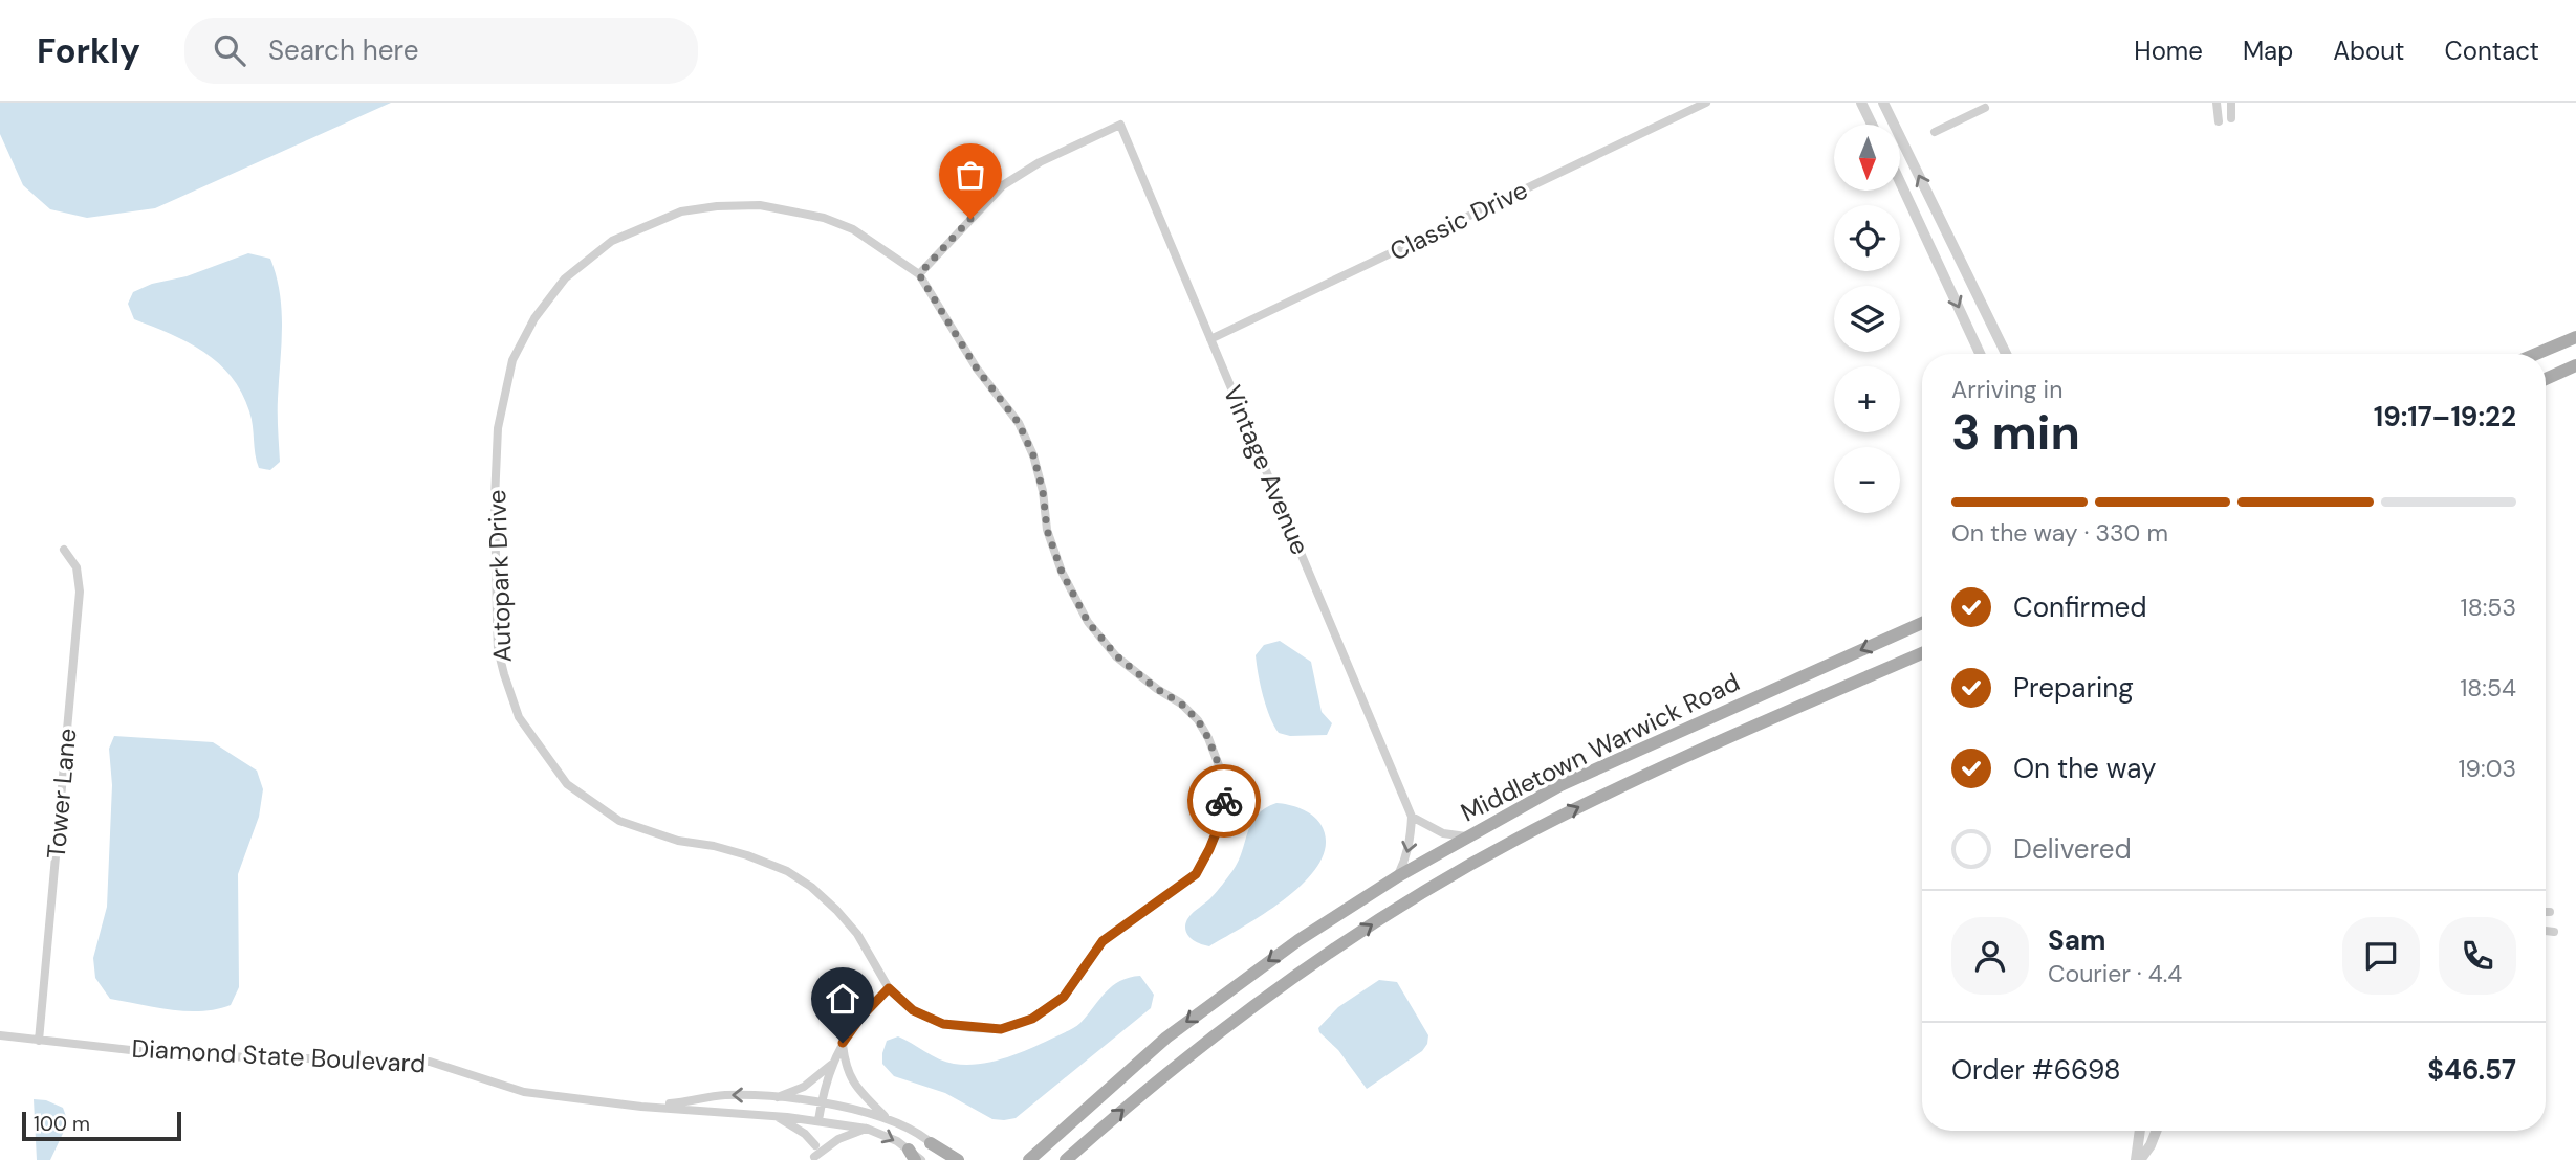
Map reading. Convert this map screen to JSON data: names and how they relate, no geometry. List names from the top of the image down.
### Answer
{
  "streets": {
    "main road": ["Middletown Warwick Road"],
    "street": [
      "Classic Drive",
      "Vintage Avenue",
      "Autopark Drive",
      "Tower Lane",
      "Diamond State Boulevard"
    ]
  },
  "crossings": [
    ["Classic Drive", "Vintage Avenue"],
    ["Vintage Avenue", "Autopark Drive"],
    ["Tower Lane", "Diamond State Boulevard"]
  ],
  "scale_bar": "100 m",
  "north": "bottom",
  "page": {
    "header": "Forkly",
    "search": "Search here",
    "nav": [
      "Home",
      "Map",
      "About",
      "Contact"
    ],
    "map_buttons": ["+", "−"],
    "heading": ["3 min", "Arriving in", "19:17–19:22"],
    "panel": [
      "Sam",
      "Courier · 4.4",
      "Order #6698",
      "$46.57"
    ],
    "bar": "On the way · 330 m",
    "list": [
      ["Confirmed", "18:53"],
      ["Preparing", "18:54"],
      ["On the way", "19:03"],
      "Delivered"
    ],
    "scale": "100 m"
  }
}
